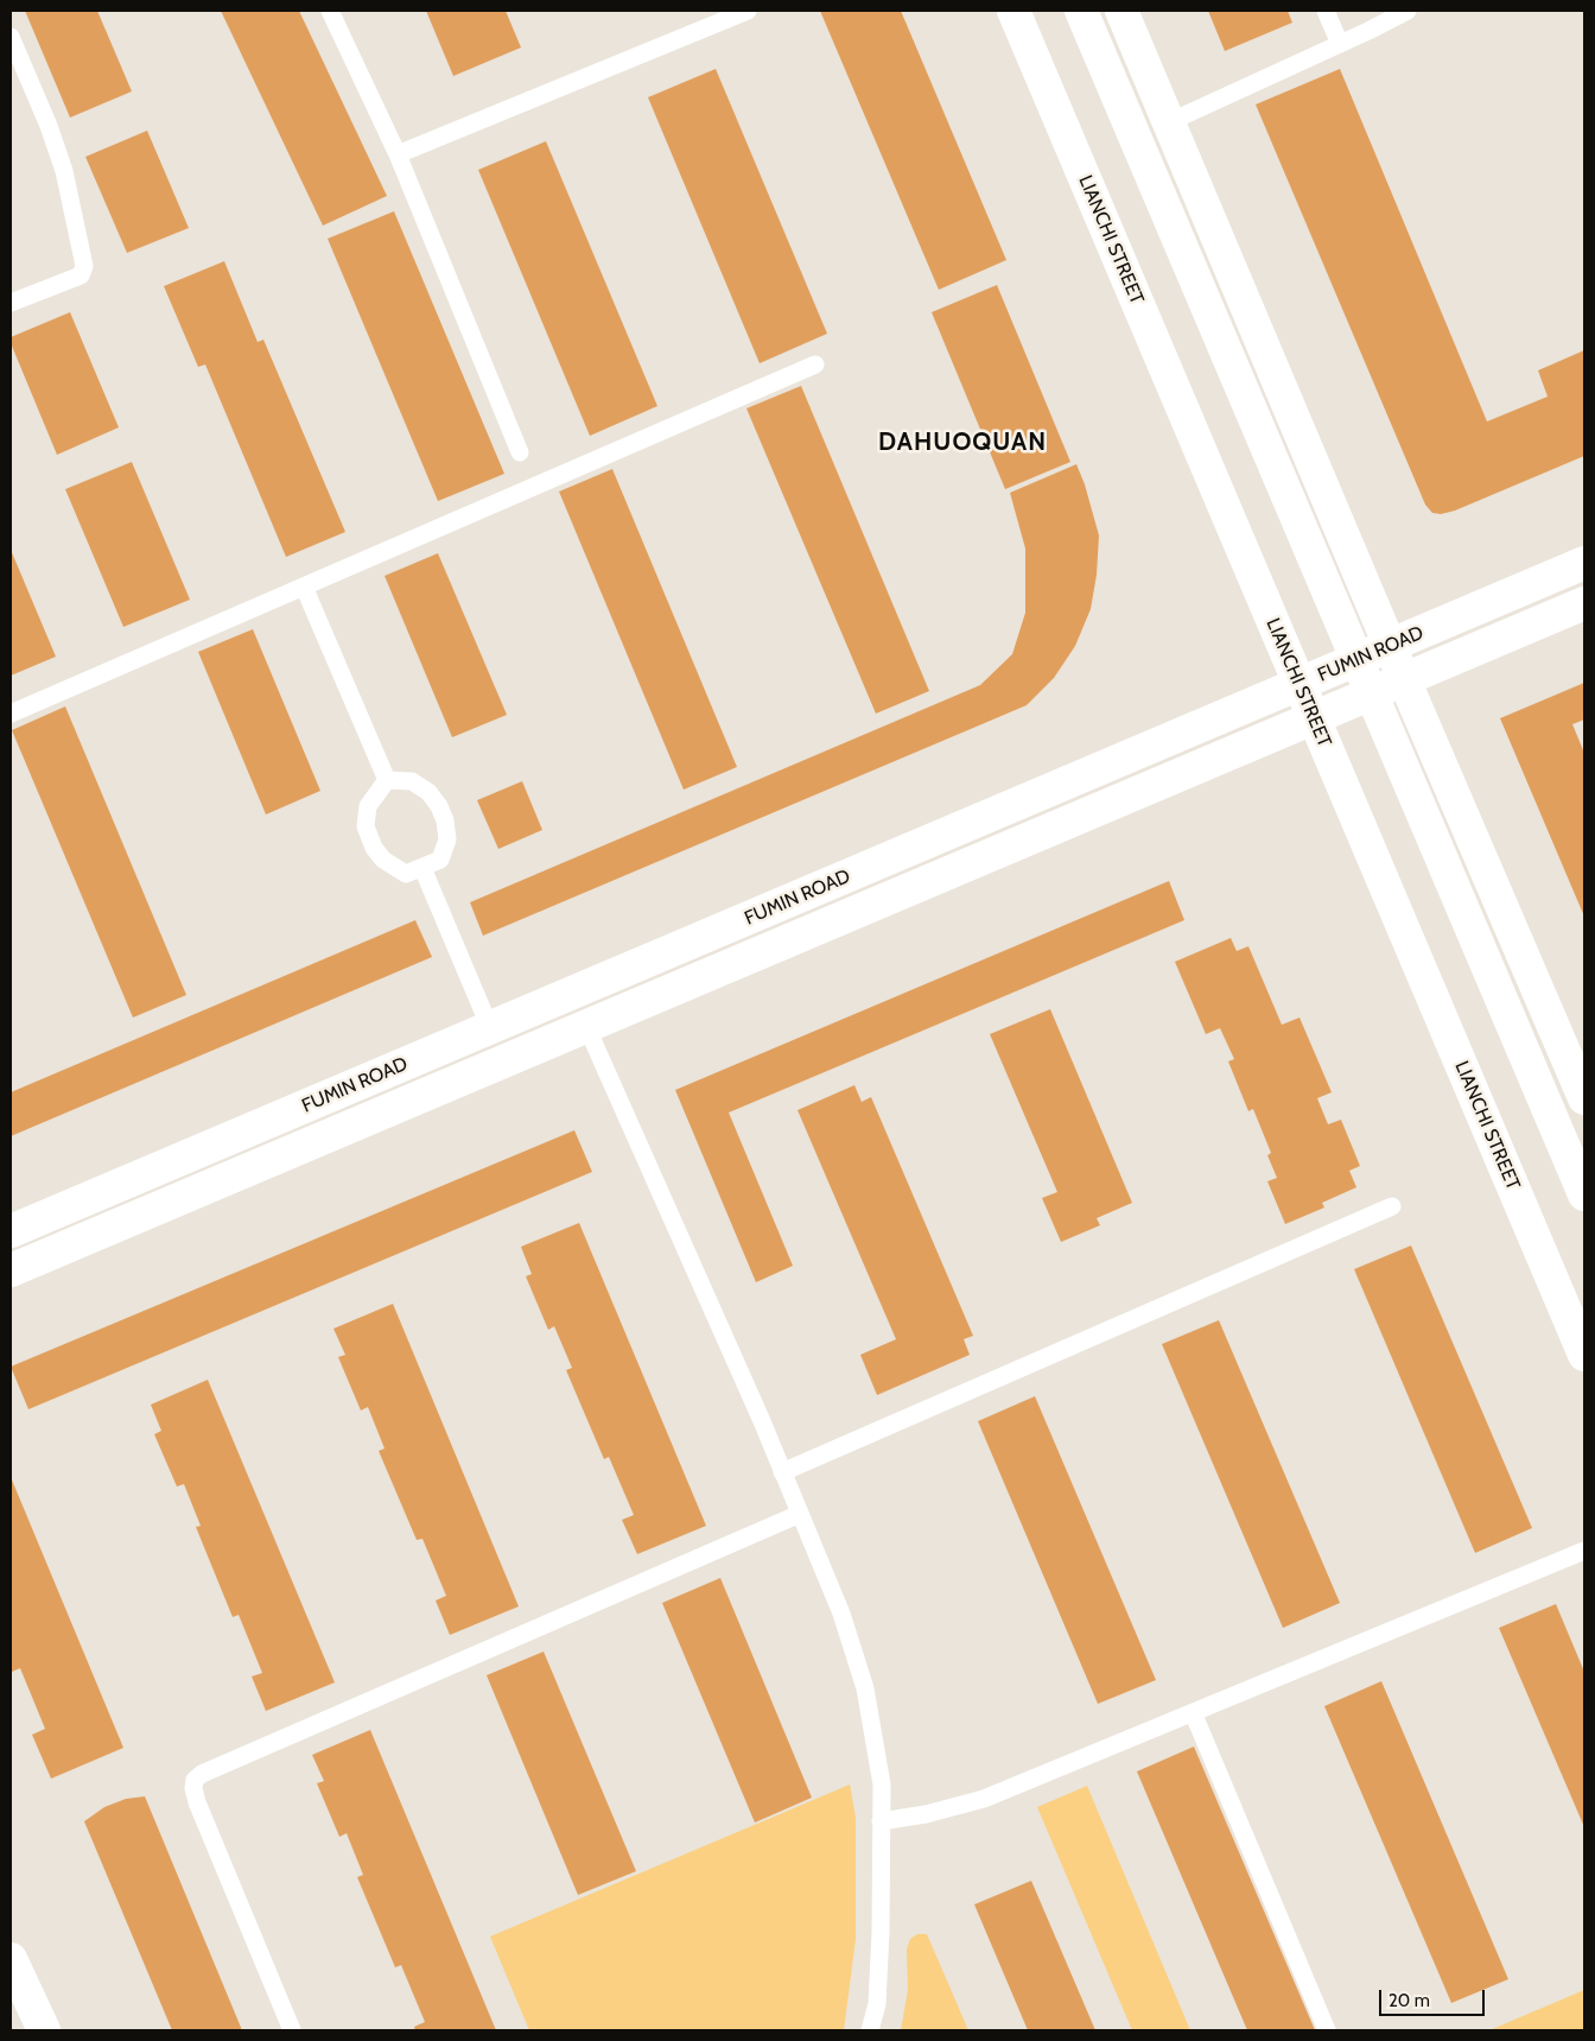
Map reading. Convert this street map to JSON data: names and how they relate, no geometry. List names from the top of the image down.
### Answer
{
  "streets": {
    "street": ["LIANCHI STREET", "FUMIN ROAD"]
  },
  "crossings": [
    ["LIANCHI STREET", "FUMIN ROAD"]
  ],
  "districts": ["DAHUOQUAN"],
  "scale_bar": "20 m"
}
